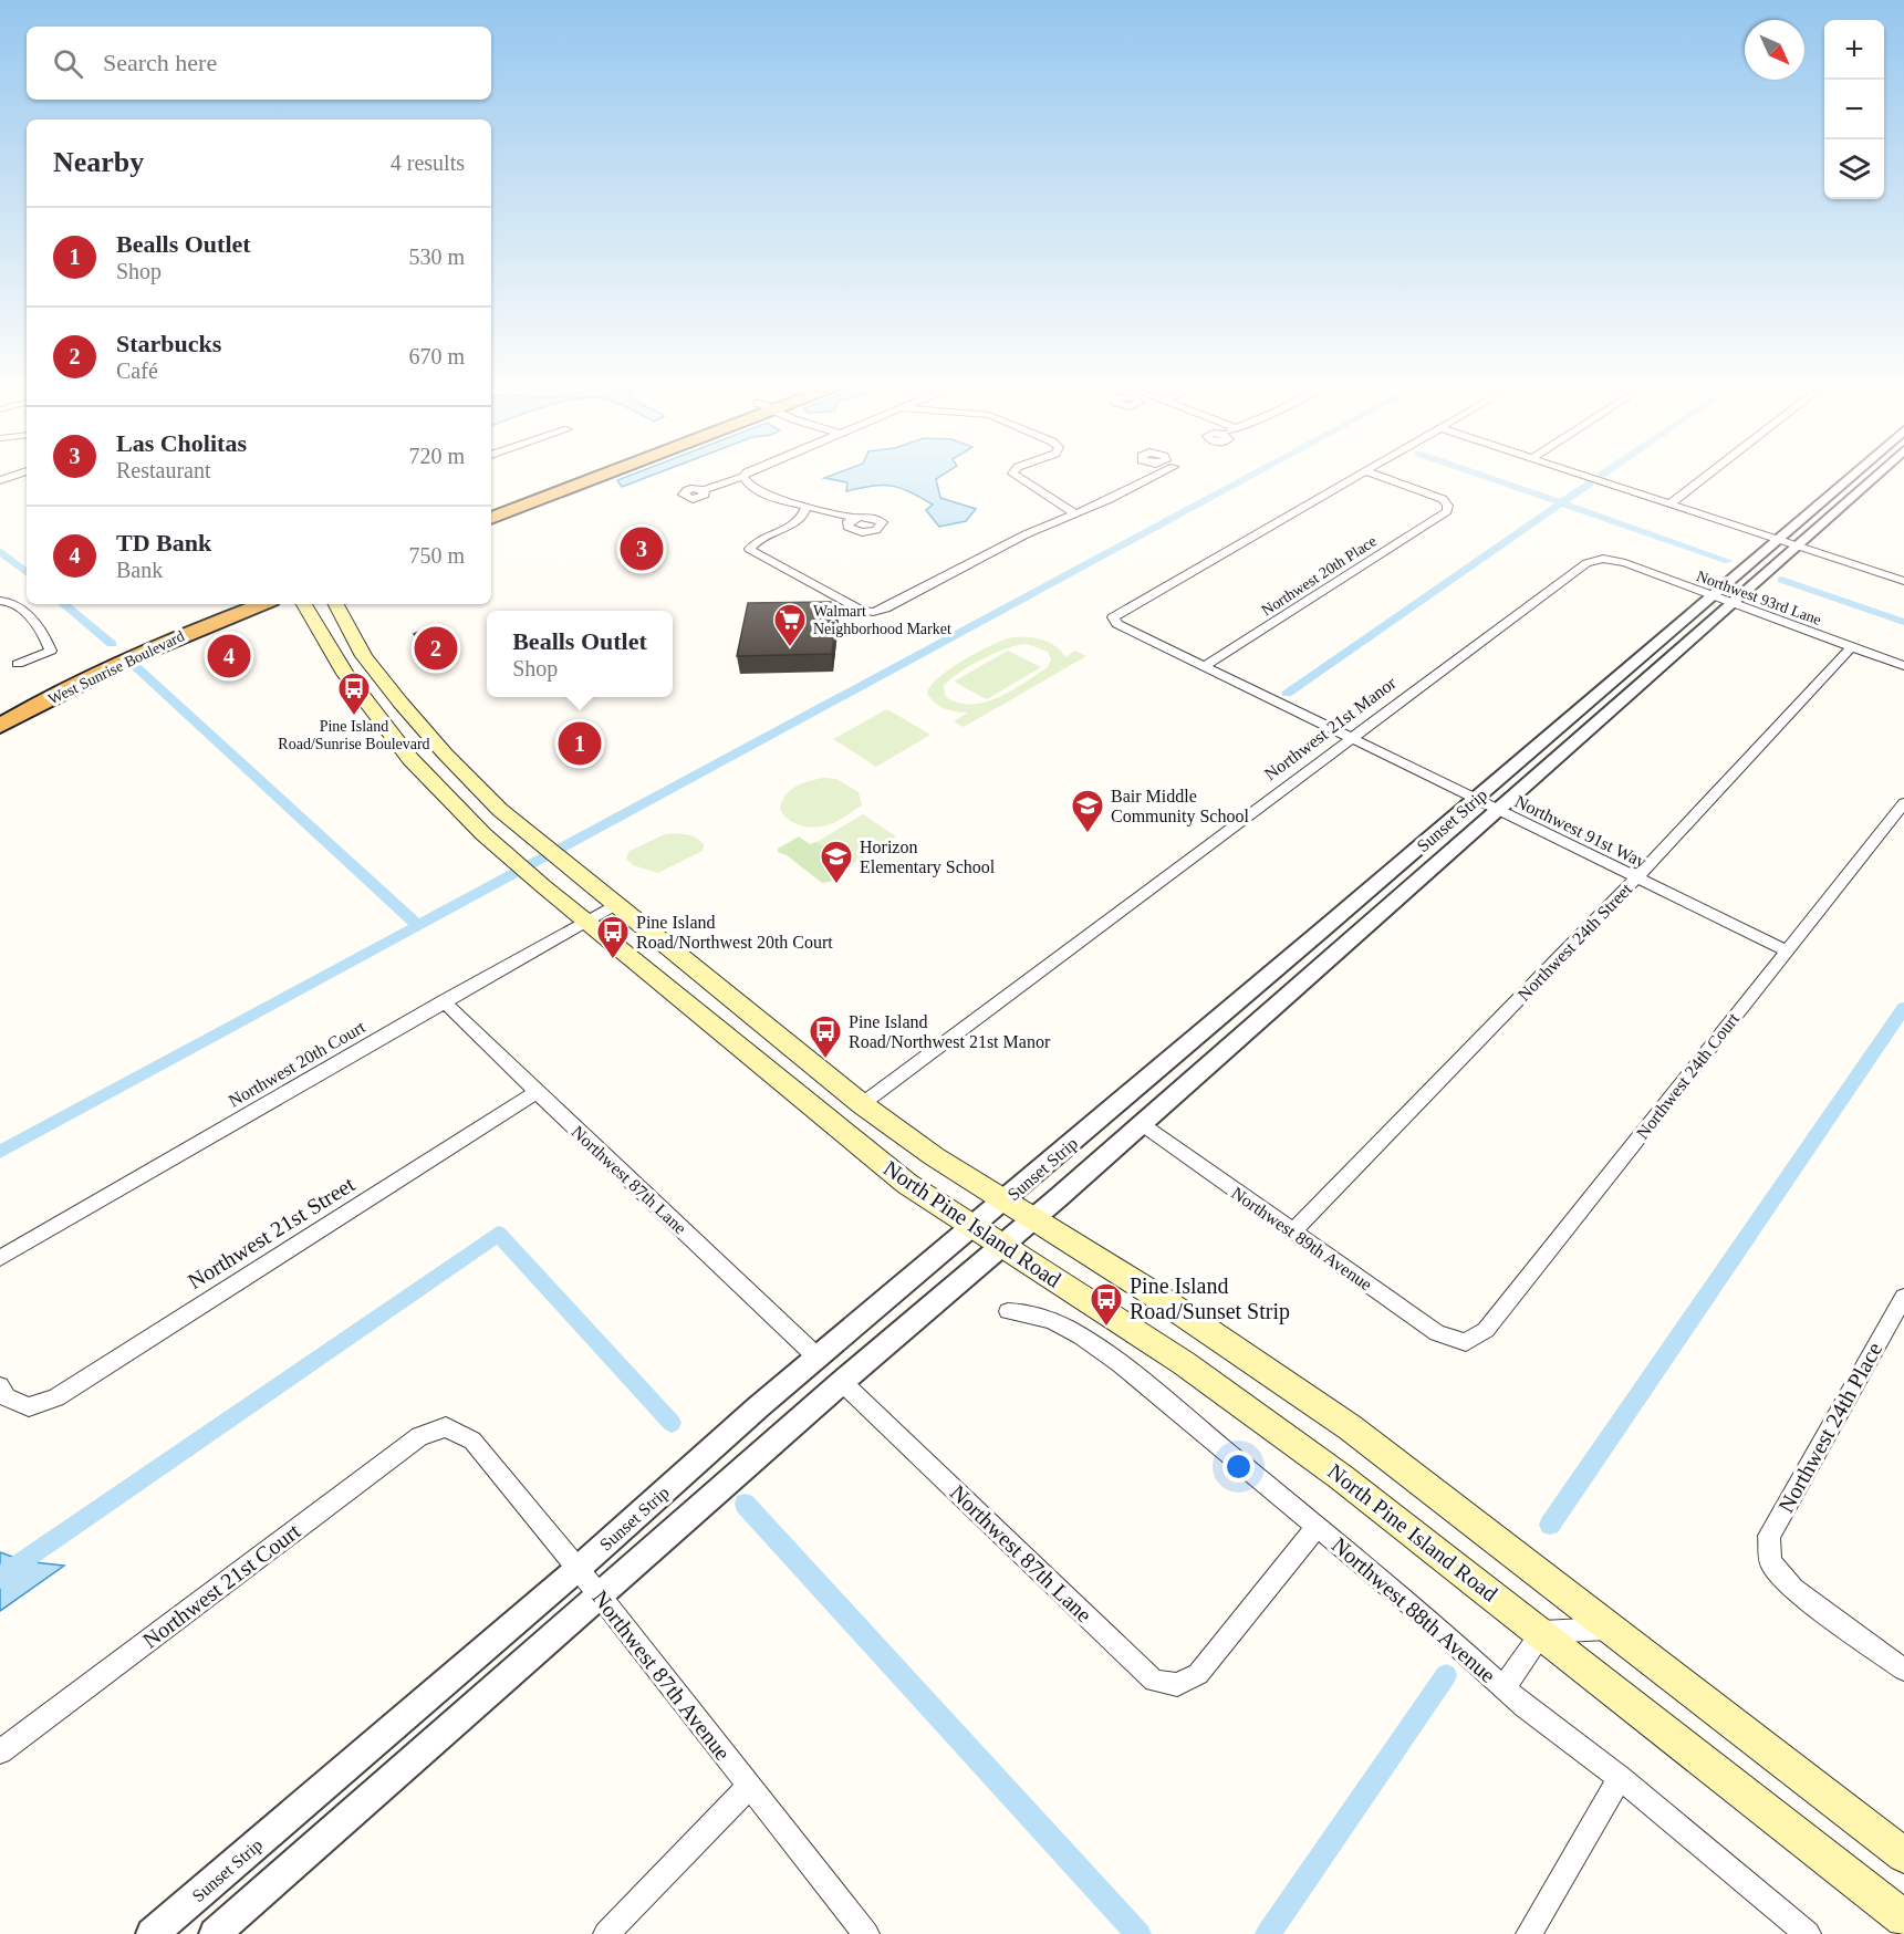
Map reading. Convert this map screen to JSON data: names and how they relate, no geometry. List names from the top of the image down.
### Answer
{
  "streets": {
    "highway": ["West Sunrise Boulevard"],
    "main road": ["North Pine Island Road"],
    "street": [
      "Northwest 20th Place",
      "Northwest 93rd Lane",
      "Northwest 21st Manor",
      "Sunset Strip",
      "Northwest 91st Way",
      "Northwest 24th Street",
      "Northwest 20th Court",
      "Northwest 24th Court",
      "Northwest 87th Lane",
      "Northwest 21st Street",
      "Northwest 89th Avenue",
      "Northwest 24th Place",
      "Northwest 21st Court",
      "Northwest 88th Avenue",
      "Northwest 87th Avenue"
    ]
  },
  "crossings": [
    ["Northwest 20th Place", "Northwest 91st Way"],
    ["Northwest 93rd Lane", "Northwest 21st Manor"],
    ["Northwest 93rd Lane", "Sunset Strip"],
    ["Northwest 93rd Lane", "Northwest 24th Street"],
    ["Northwest 21st Manor", "Northwest 91st Way"],
    ["Northwest 21st Manor", "North Pine Island Road"],
    ["Sunset Strip", "Northwest 91st Way"],
    ["Sunset Strip", "Northwest 87th Lane"],
    ["Sunset Strip", "North Pine Island Road"],
    ["Sunset Strip", "Northwest 89th Avenue"],
    ["Sunset Strip", "Northwest 87th Avenue"],
    ["Northwest 91st Way", "Northwest 24th Street"],
    ["Northwest 91st Way", "Northwest 24th Court"],
    ["Northwest 24th Street", "Northwest 89th Avenue"],
    ["Northwest 20th Court", "Northwest 87th Lane"],
    ["Northwest 20th Court", "North Pine Island Road"],
    ["Northwest 24th Court", "Northwest 89th Avenue"],
    ["Northwest 87th Lane", "Northwest 21st Street"],
    ["Northwest 87th Lane", "Northwest 88th Avenue"],
    ["Northwest 21st Court", "Northwest 87th Avenue"]
  ],
  "places": {
    "supermarket": ["Walmart Neighborhood Market"],
    "bus stop": [
      "Pine Island Road/Sunrise Boulevard",
      "Pine Island Road/Northwest 20th Court",
      "Pine Island Road/Northwest 21st Manor",
      "Pine Island Road/Sunset Strip"
    ],
    "school or university": ["Bair Middle Community School", "Horizon Elementary School"]
  },
  "north": "bottom right",
  "page": {
    "map_buttons": ["+", "−"],
    "search": "Search here",
    "heading": ["Nearby", "4 results"],
    "list": [
      {
        "mark": "1",
        "name": "Bealls Outlet",
        "note": "Shop",
        "value": "530 m"
      },
      {
        "mark": "2",
        "name": "Starbucks",
        "note": "Café",
        "value": "670 m"
      },
      {
        "mark": "3",
        "name": "Las Cholitas",
        "note": "Restaurant",
        "value": "720 m"
      },
      {
        "mark": "4",
        "name": "TD Bank",
        "note": "Bank",
        "value": "750 m"
      }
    ],
    "pins": [
      "3",
      "2",
      "4",
      "1"
    ],
    "popup": ["Bealls Outlet", "Shop"]
  }
}
